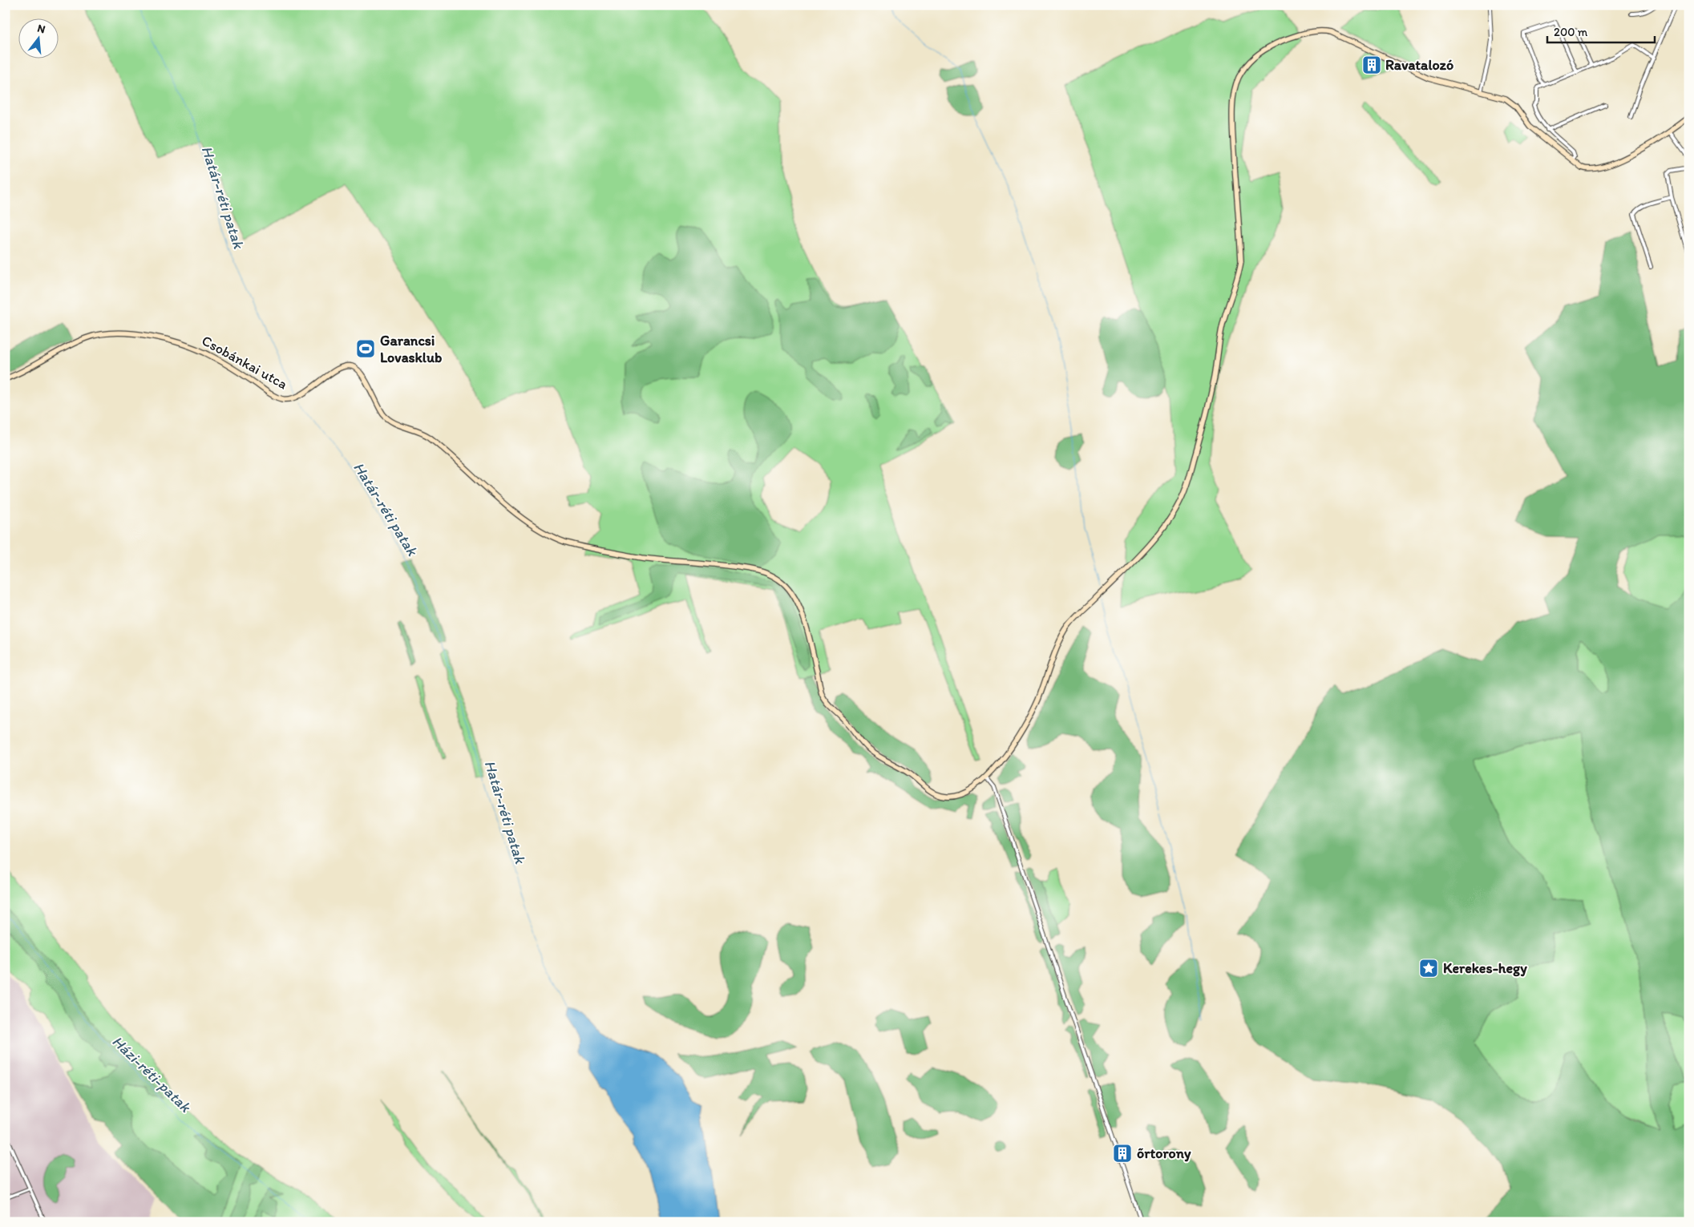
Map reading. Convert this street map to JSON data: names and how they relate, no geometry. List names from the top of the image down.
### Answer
{
  "streets": {
    "main road": ["Csobánkai utca"]
  },
  "water": ["Határ-réti patak", "Házi-réti-patak"],
  "places": {
    "building": ["Ravatalozó", "őrtorony"],
    "sports": ["Garancsi Lovasklub"],
    "place": ["Kerekes-hegy"]
  },
  "scale_bar": "200 m",
  "north": "top"
}
